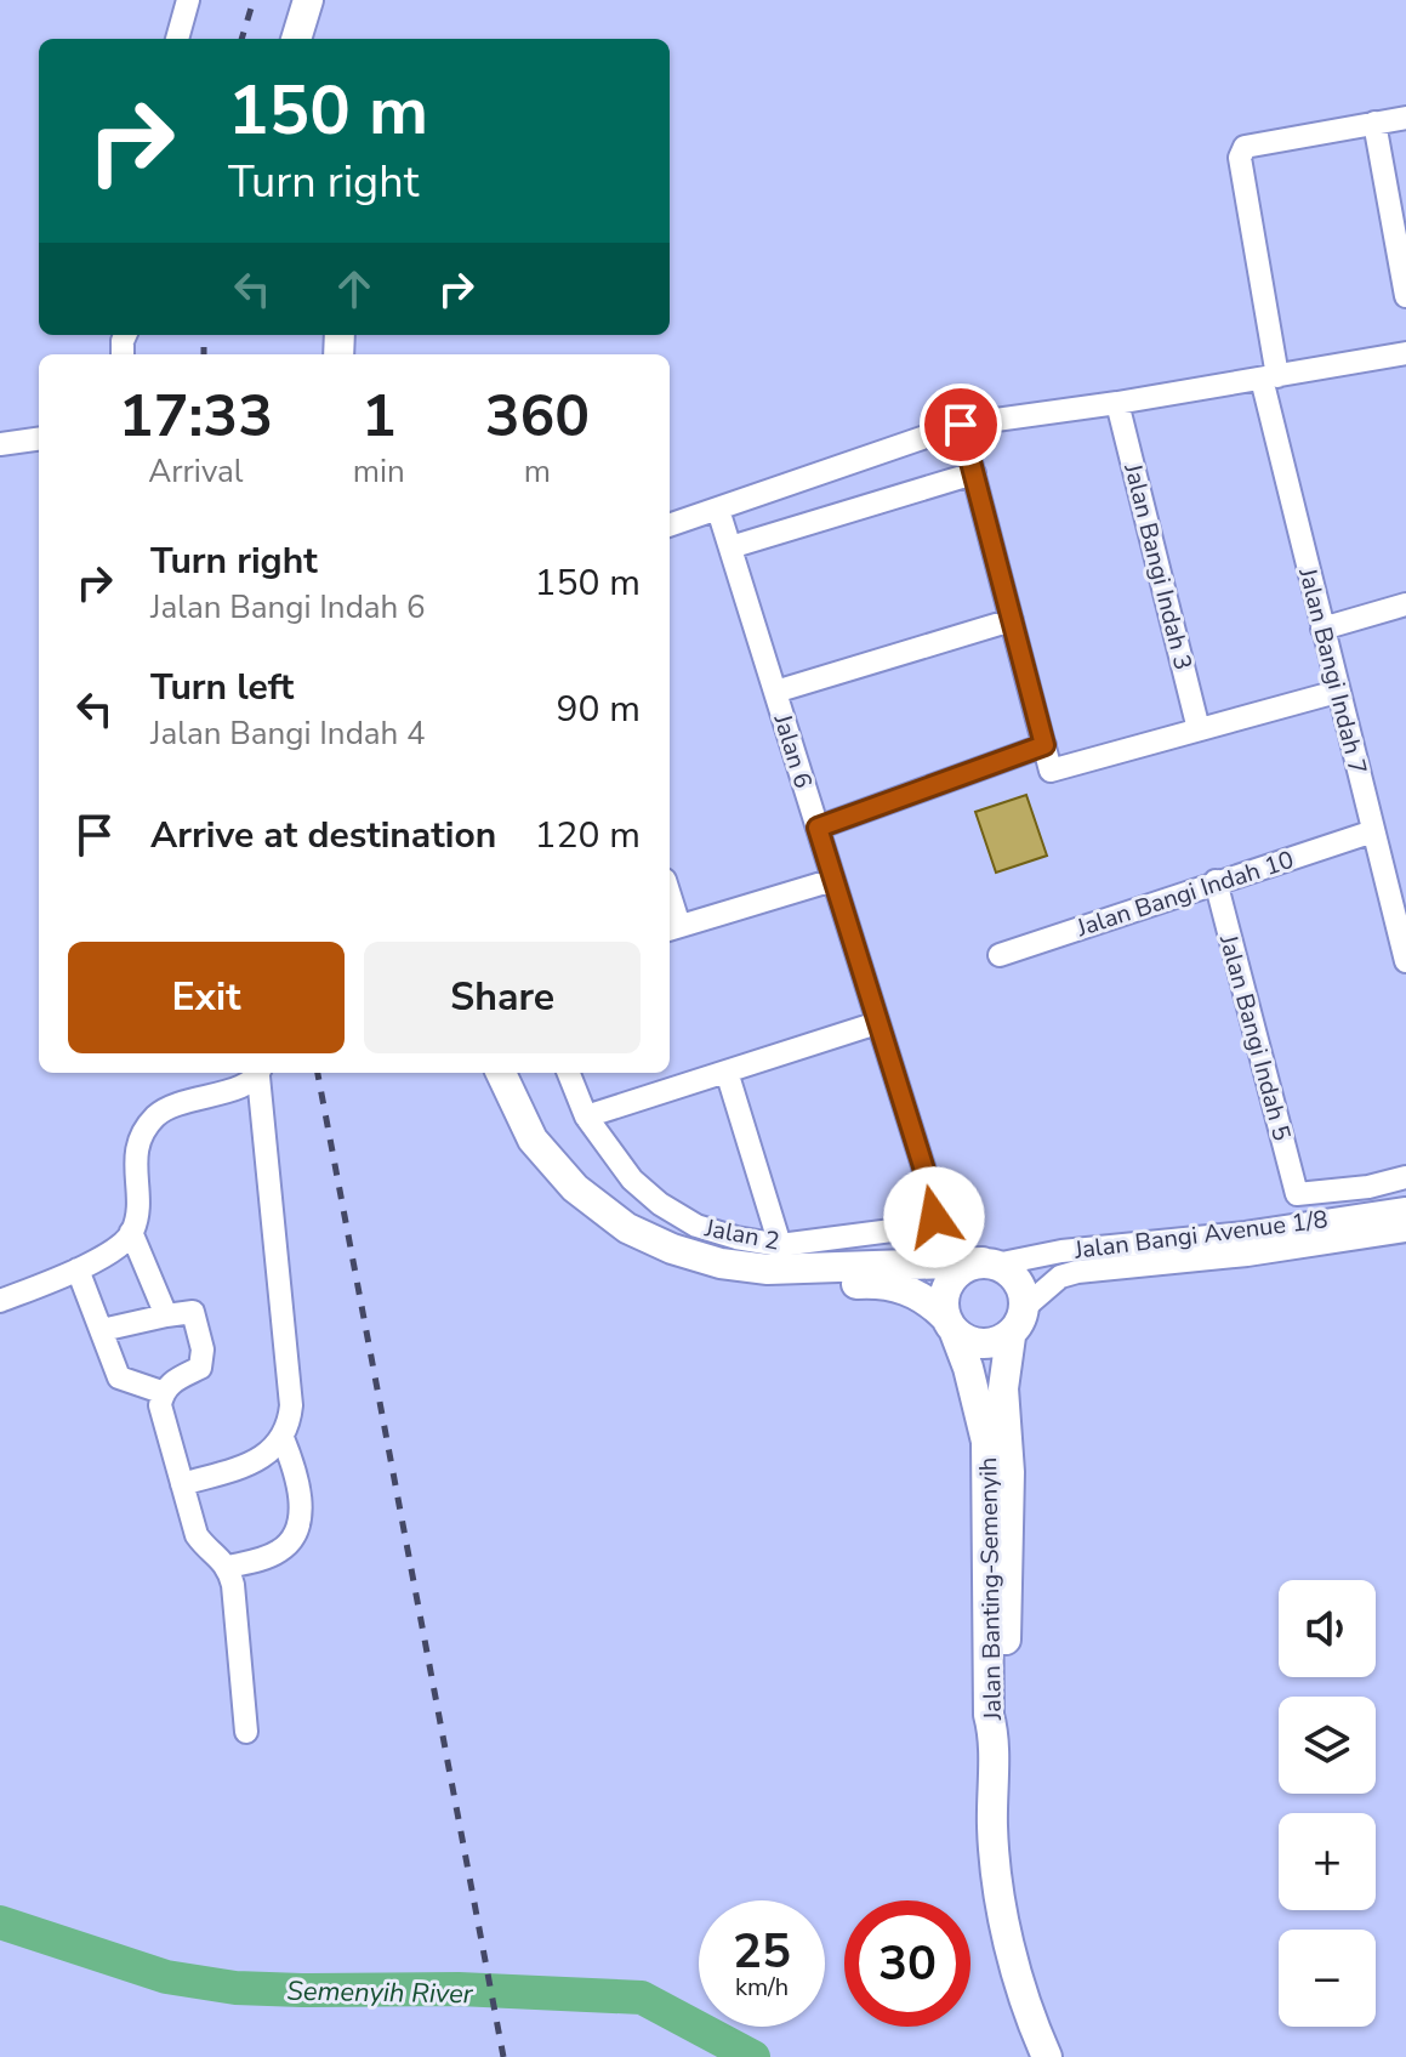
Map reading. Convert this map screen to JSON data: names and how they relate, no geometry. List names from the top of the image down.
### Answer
{
  "streets": {
    "main road": ["Jalan Banting-Semenyih"],
    "street": [
      "Jalan Bangi Indah 3",
      "Jalan Bangi Indah 7",
      "Jalan 6",
      "Jalan Bangi Indah 10",
      "Jalan Bangi Indah 5",
      "Jalan 2",
      "Jalan Bangi Avenue 1/8"
    ]
  },
  "crossings": [
    ["Jalan Bangi Indah 7", "Jalan Bangi Indah 10"],
    ["Jalan 6", "Jalan 2"],
    ["Jalan Bangi Indah 10", "Jalan Bangi Indah 5"],
    ["Jalan Bangi Avenue 1/8", "Jalan Banting-Semenyih"]
  ],
  "water": ["Semenyih River"],
  "page": {
    "turn": ["150 m", "Turn right"],
    "eta": [
      "17:33",
      "Arrival",
      "1",
      "min",
      "360",
      "m"
    ],
    "list": [
      {
        "name": "Turn right",
        "note": "Jalan Bangi Indah 6",
        "value": "150 m"
      },
      {
        "name": "Turn left",
        "note": "Jalan Bangi Indah 4",
        "value": "90 m"
      },
      {
        "name": "Arrive at destination",
        "value": "120 m"
      }
    ],
    "buttons": ["Exit", "Share"],
    "map_buttons": ["+", "−"],
    "speed": "25 km/h",
    "limit": "30"
  }
}
